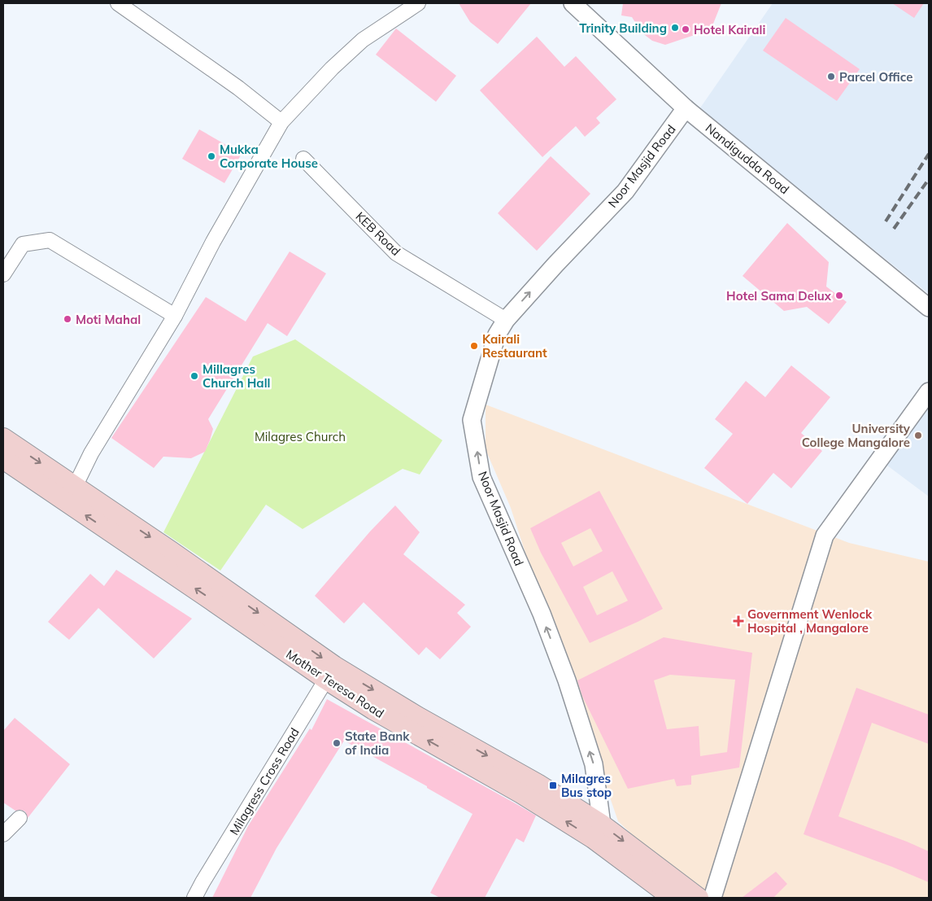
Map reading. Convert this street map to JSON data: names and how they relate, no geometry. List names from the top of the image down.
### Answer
{
  "streets": {
    "main road": ["Mother Teresa Road"],
    "street": [
      "Nandigudda Road",
      "Noor Masjid Road",
      "KEB Road",
      "Milagress Cross Road"
    ]
  },
  "crossings": [
    ["Nandigudda Road", "Noor Masjid Road"],
    ["Noor Masjid Road", "KEB Road"],
    ["Mother Teresa Road", "Milagress Cross Road"]
  ],
  "one_way": ["Noor Masjid Road"],
  "parks": ["Milagres Church"],
  "places": {
    "other": [
      "Trinity Building",
      "Hotel Kairali",
      "Parcel Office",
      "Mukka Corporate House",
      "Hotel Sama Delux",
      "Moti Mahal",
      "Kairali Restaurant",
      "Millagres Church Hall",
      "University College Mangalore",
      "State Bank of India"
    ],
    "health": ["Government Wenlock Hospital , Mangalore"],
    "transit": ["Milagres Bus stop"]
  }
}
